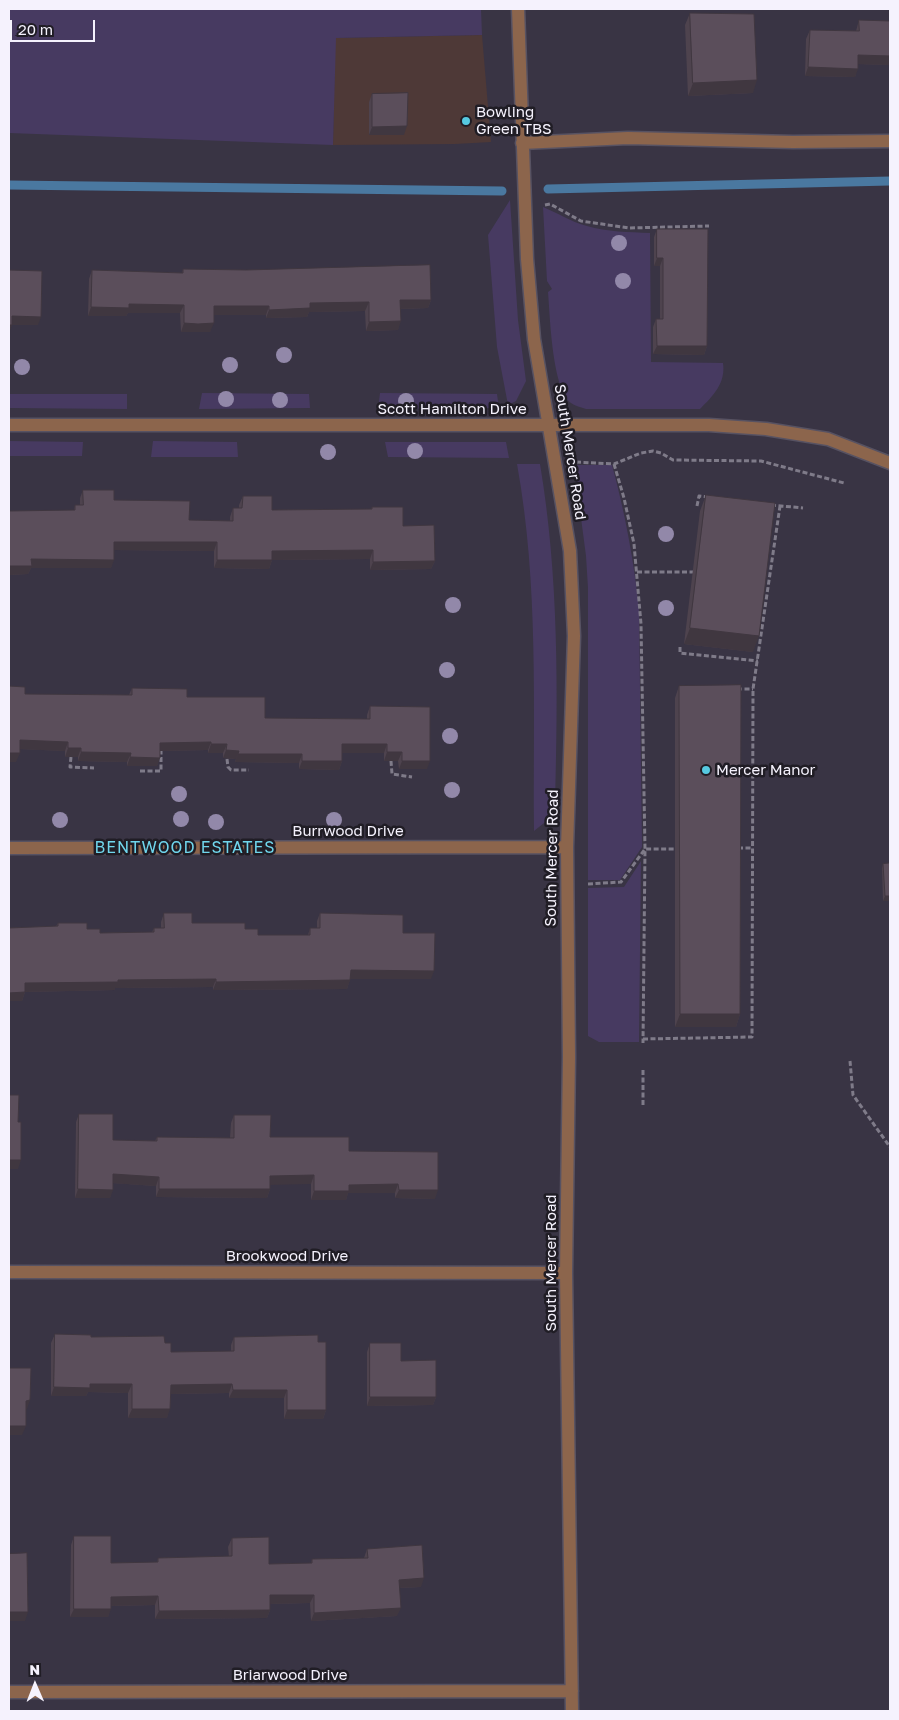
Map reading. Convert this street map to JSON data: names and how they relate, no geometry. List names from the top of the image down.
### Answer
{
  "streets": {
    "street": [
      "Scott Hamilton Drive",
      "South Mercer Road",
      "Burrwood Drive",
      "Brookwood Drive",
      "Briarwood Drive"
    ]
  },
  "crossings": [
    ["Scott Hamilton Drive", "South Mercer Road"],
    ["South Mercer Road", "Burrwood Drive"],
    ["South Mercer Road", "Brookwood Drive"],
    ["South Mercer Road", "Briarwood Drive"]
  ],
  "districts": ["BENTWOOD ESTATES"],
  "places": ["Bowling Green TBS", "Mercer Manor"],
  "scale_bar": "20 m",
  "north": "top"
}
